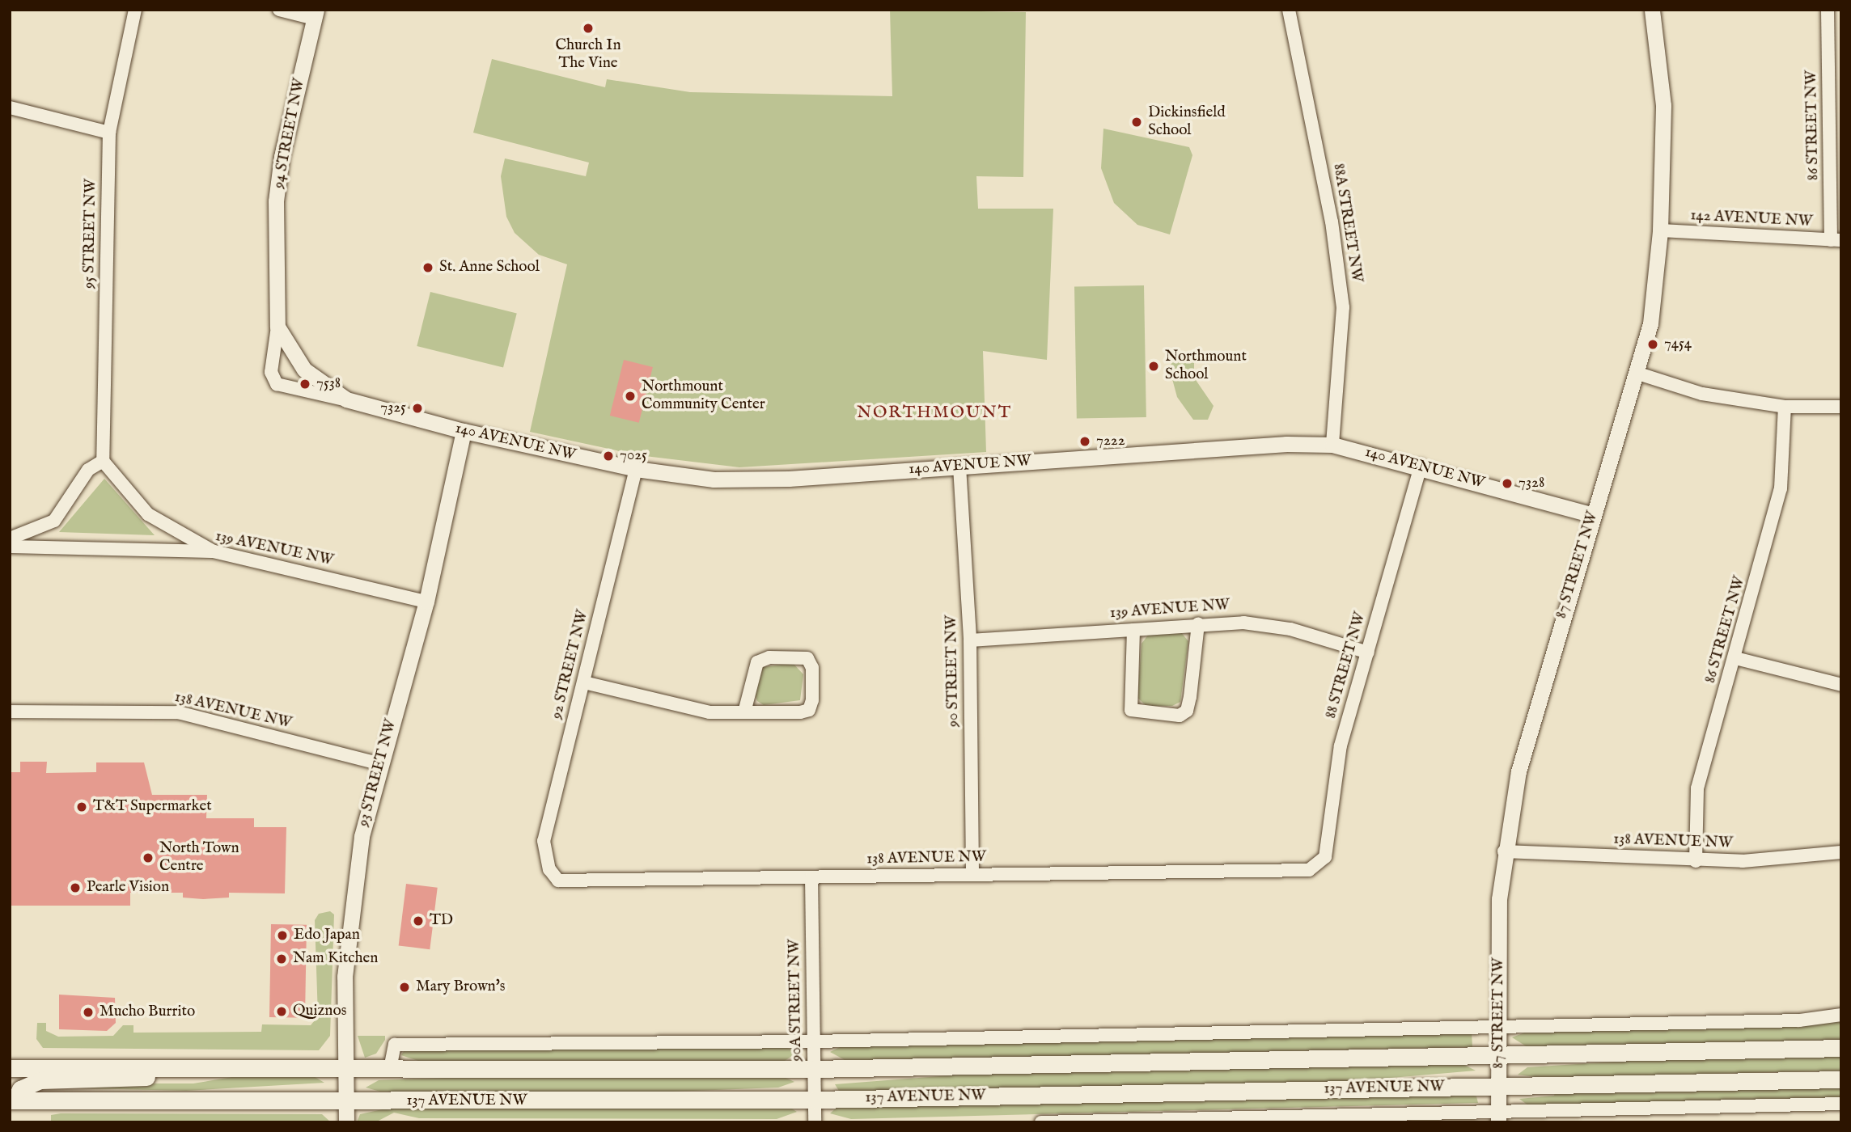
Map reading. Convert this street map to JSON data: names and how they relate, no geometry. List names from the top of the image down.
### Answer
{
  "streets": {
    "main road": ["137 AVENUE NW"],
    "street": [
      "86 STREET NW",
      "94 STREET NW",
      "142 AVENUE NW",
      "88A STREET NW",
      "95 STREET NW",
      "140 AVENUE NW",
      "139 AVENUE NW",
      "87 STREET NW",
      "92 STREET NW",
      "88 STREET NW",
      "90 STREET NW",
      "138 AVENUE NW",
      "93 STREET NW",
      "90A STREET NW"
    ]
  },
  "crossings": [
    ["86 STREET NW", "142 AVENUE NW"],
    ["86 STREET NW", "138 AVENUE NW"],
    ["94 STREET NW", "140 AVENUE NW"],
    ["142 AVENUE NW", "87 STREET NW"],
    ["88A STREET NW", "140 AVENUE NW"],
    ["140 AVENUE NW", "87 STREET NW"],
    ["140 AVENUE NW", "92 STREET NW"],
    ["140 AVENUE NW", "88 STREET NW"],
    ["140 AVENUE NW", "90 STREET NW"],
    ["140 AVENUE NW", "93 STREET NW"],
    ["139 AVENUE NW", "88 STREET NW"],
    ["139 AVENUE NW", "90 STREET NW"],
    ["139 AVENUE NW", "93 STREET NW"],
    ["87 STREET NW", "138 AVENUE NW"],
    ["87 STREET NW", "137 AVENUE NW"],
    ["92 STREET NW", "138 AVENUE NW"],
    ["88 STREET NW", "138 AVENUE NW"],
    ["90 STREET NW", "138 AVENUE NW"],
    ["138 AVENUE NW", "93 STREET NW"],
    ["138 AVENUE NW", "90A STREET NW"],
    ["93 STREET NW", "137 AVENUE NW"],
    ["90A STREET NW", "137 AVENUE NW"]
  ],
  "districts": ["NORTHMOUNT"],
  "places": [
    "Church In The Vine",
    "Dickinsfield School",
    "St. Anne School",
    "7454",
    "Northmount School",
    "7538",
    "Northmount Community Center",
    "7325",
    "7222",
    "7025",
    "7328",
    "T&T Supermarket",
    "North Town Centre",
    "Pearle Vision",
    "TD",
    "Edo Japan",
    "Nam Kitchen",
    "Mary Brown's",
    "Quiznos",
    "Mucho Burrito"
  ]
}
